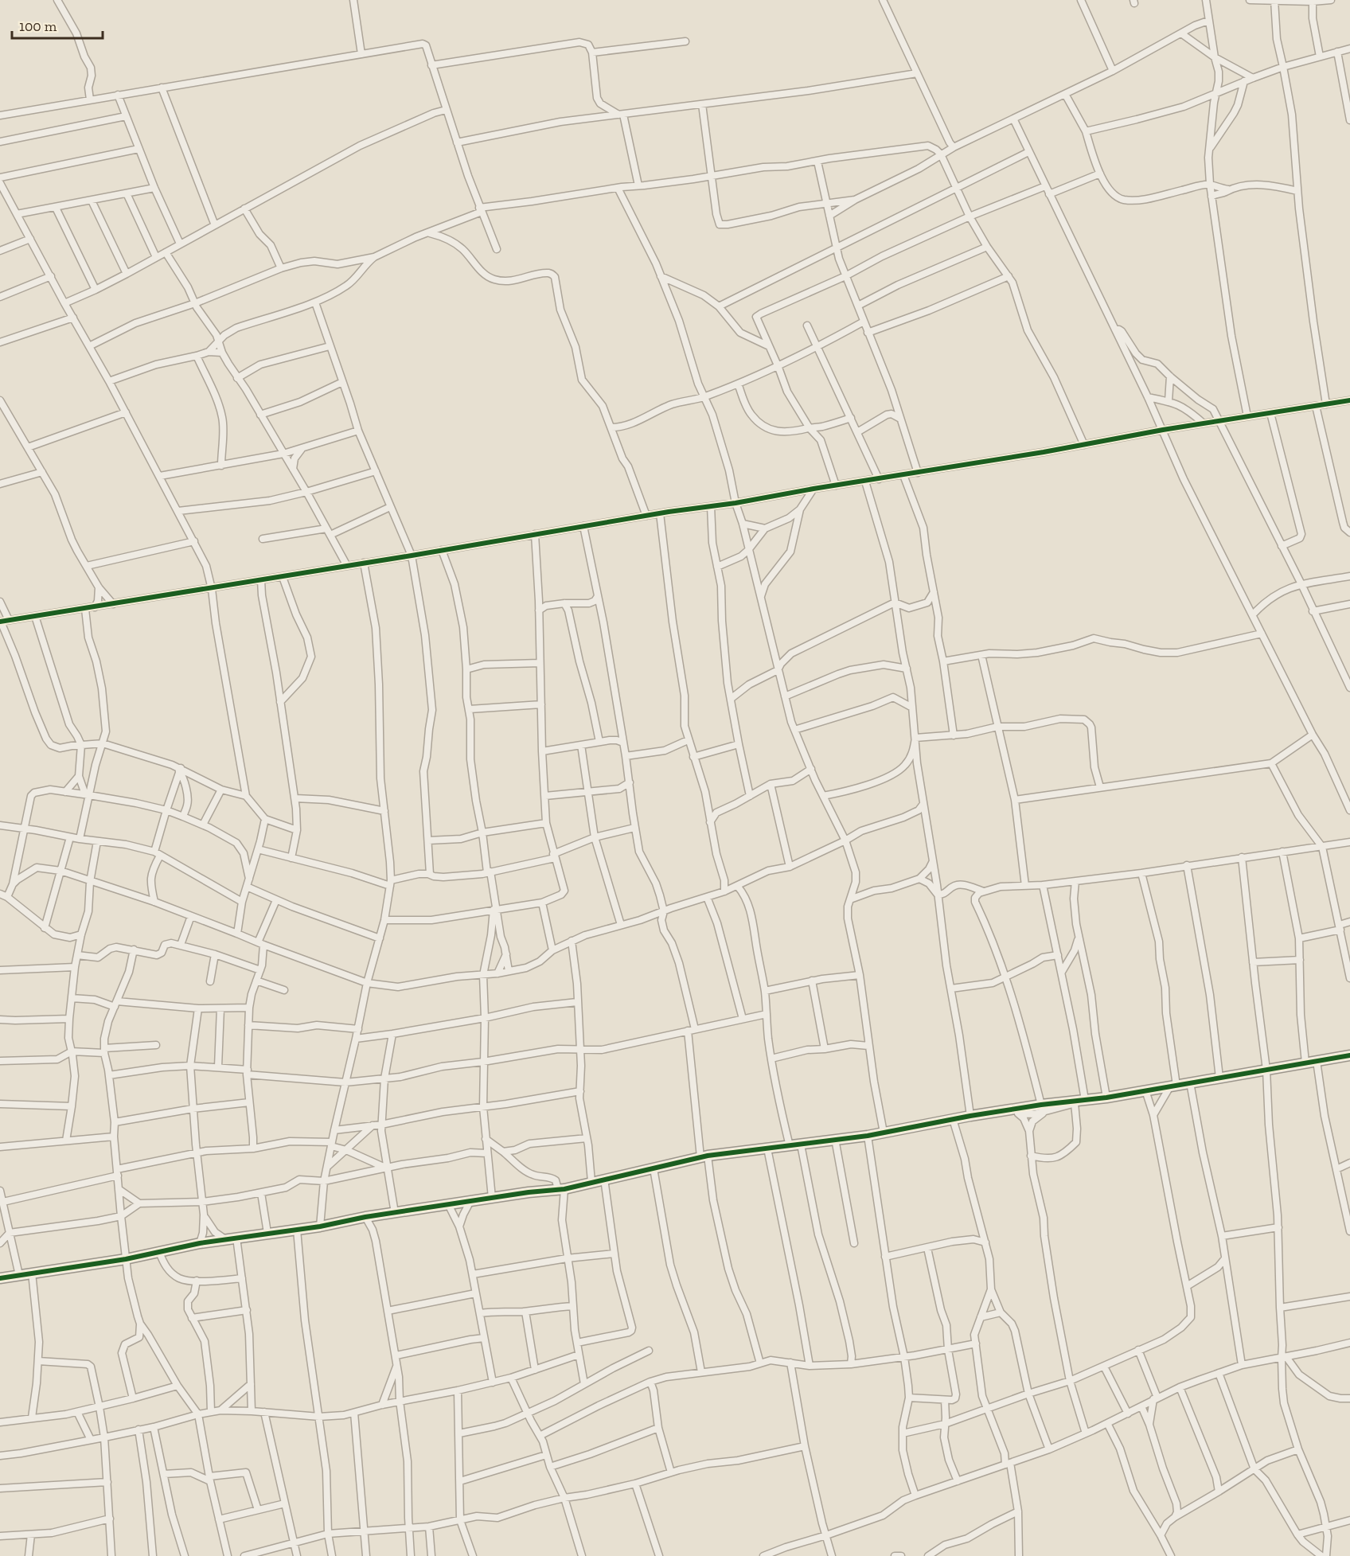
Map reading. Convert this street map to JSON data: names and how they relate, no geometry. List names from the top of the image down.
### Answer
{
  "scale_bar": "100 m"
}
